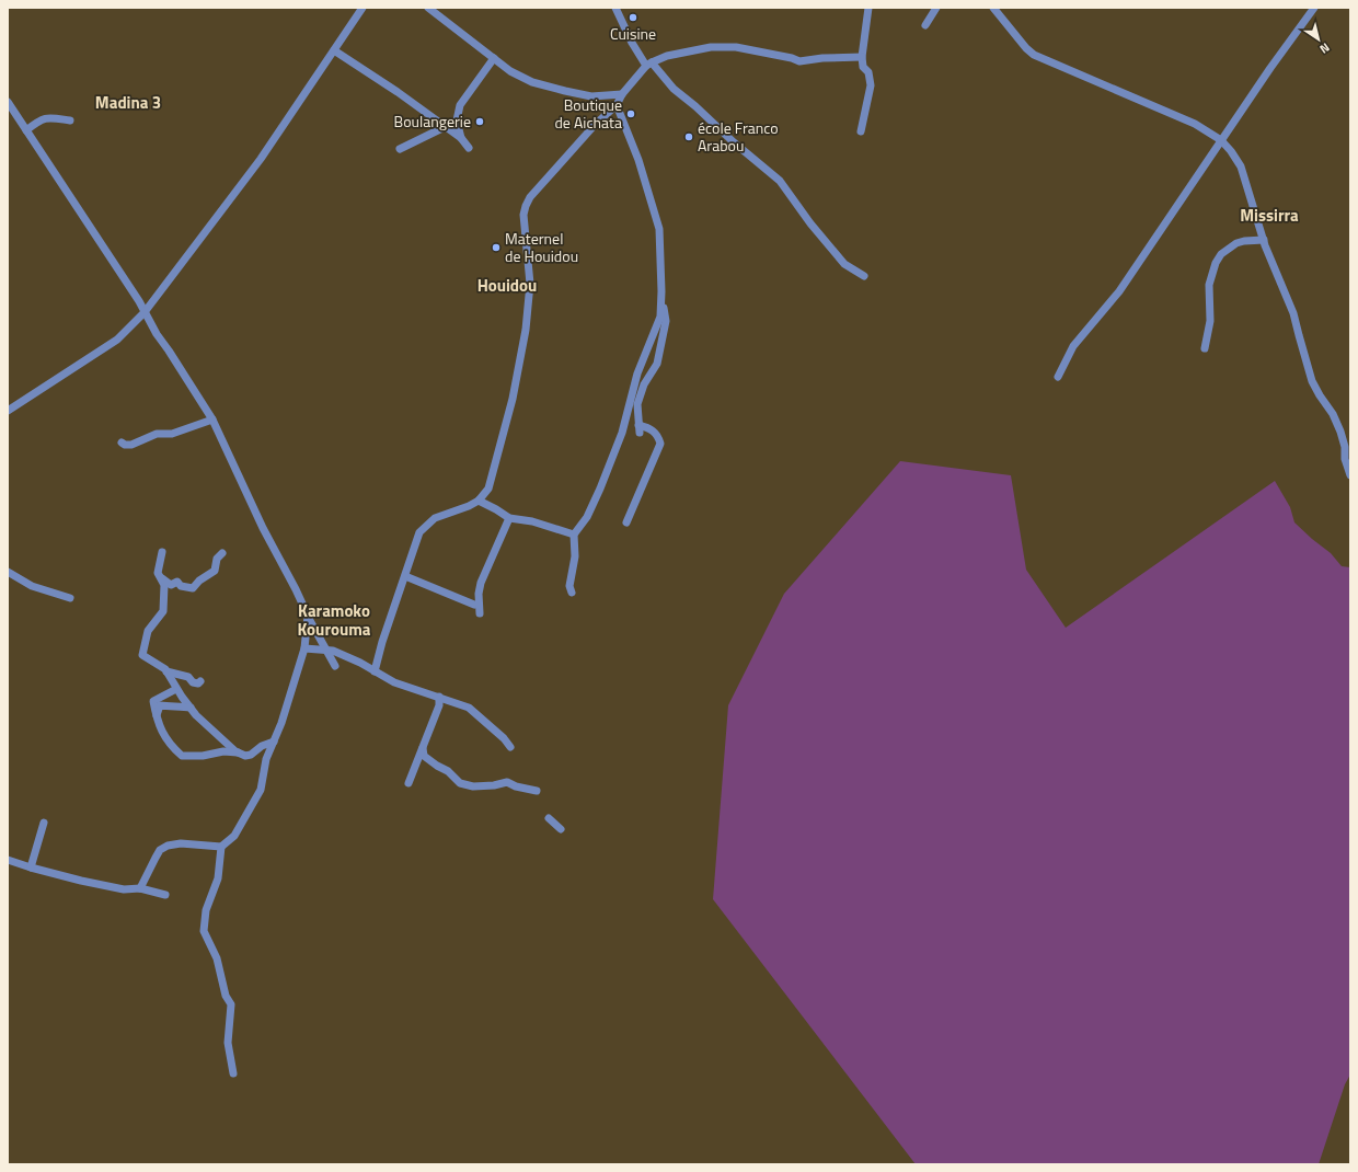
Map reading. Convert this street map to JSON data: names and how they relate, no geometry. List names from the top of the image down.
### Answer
{
  "districts": [
    "Madina 3",
    "Missirra",
    "Houidou",
    "Karamoko Kourouma"
  ],
  "places": [
    "Cuisine",
    "Boutique de Aichata",
    "Boulangerie",
    "école Franco Arabou",
    "Maternel de Houidou"
  ],
  "north": "bottom right"
}
